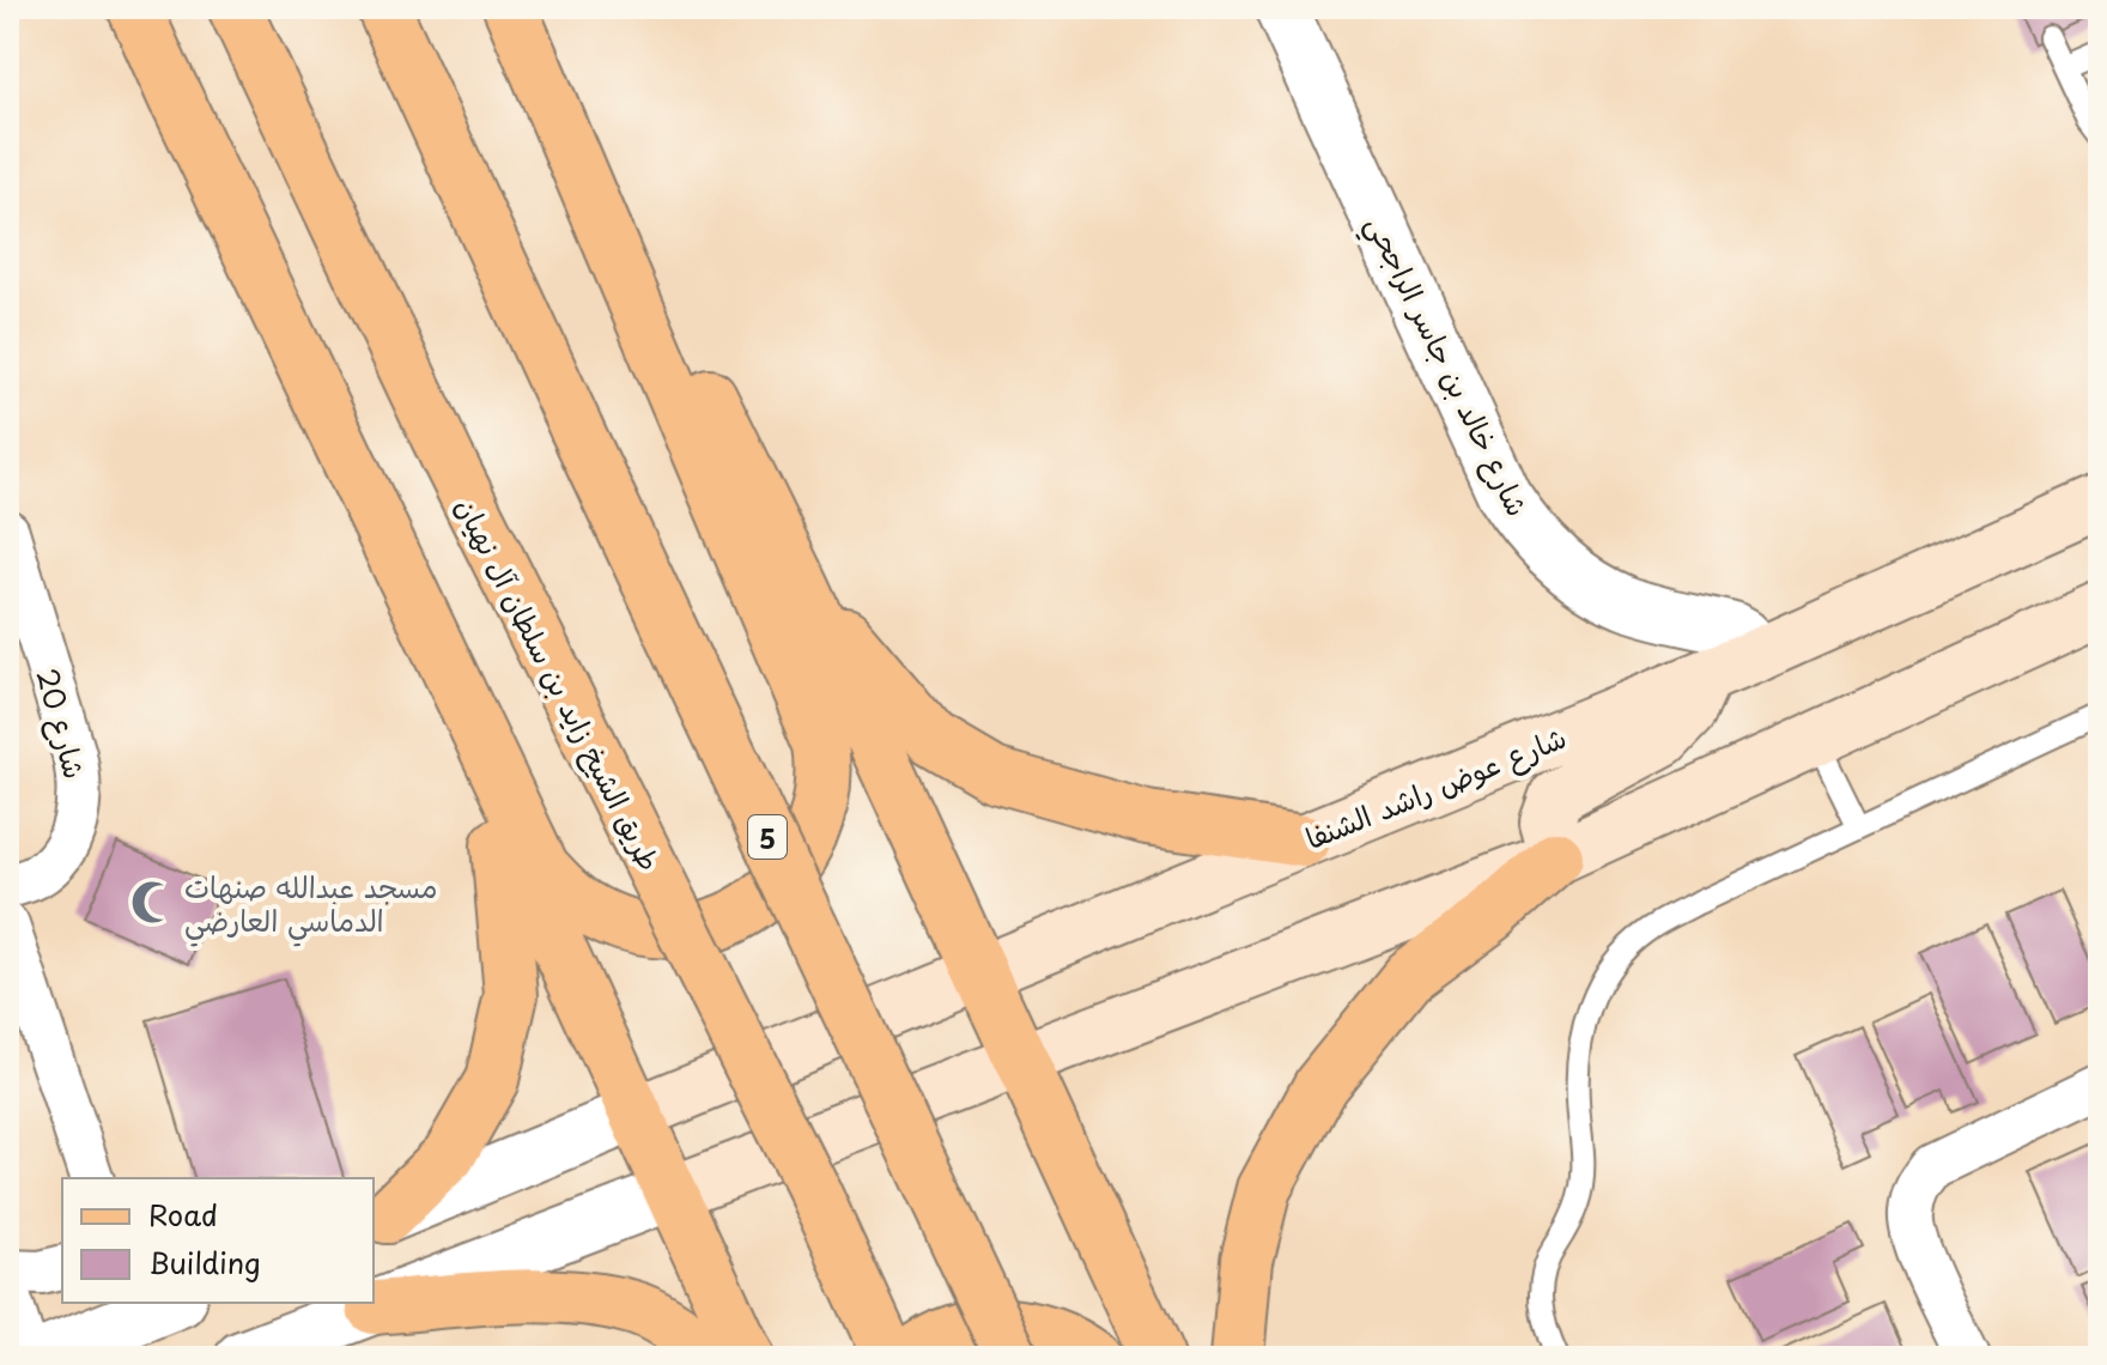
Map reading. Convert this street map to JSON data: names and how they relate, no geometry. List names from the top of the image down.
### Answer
{
  "streets": {
    "main road": ["طريق الشيخ زايد بن سلطان آل نهيان", "شارع عوض راشد الشنفا", "5"],
    "street": ["شارع خالد بن جاسر الراجحي", "شارع 20"]
  },
  "crossings": [
    ["شارع خالد بن جاسر الراجحي", "شارع عوض راشد الشنفا"]
  ],
  "places": {
    "mosque": ["مسجد عبدالله صنهات الدماسي العارضي"]
  },
  "legend": ["Road", "Building"]
}
